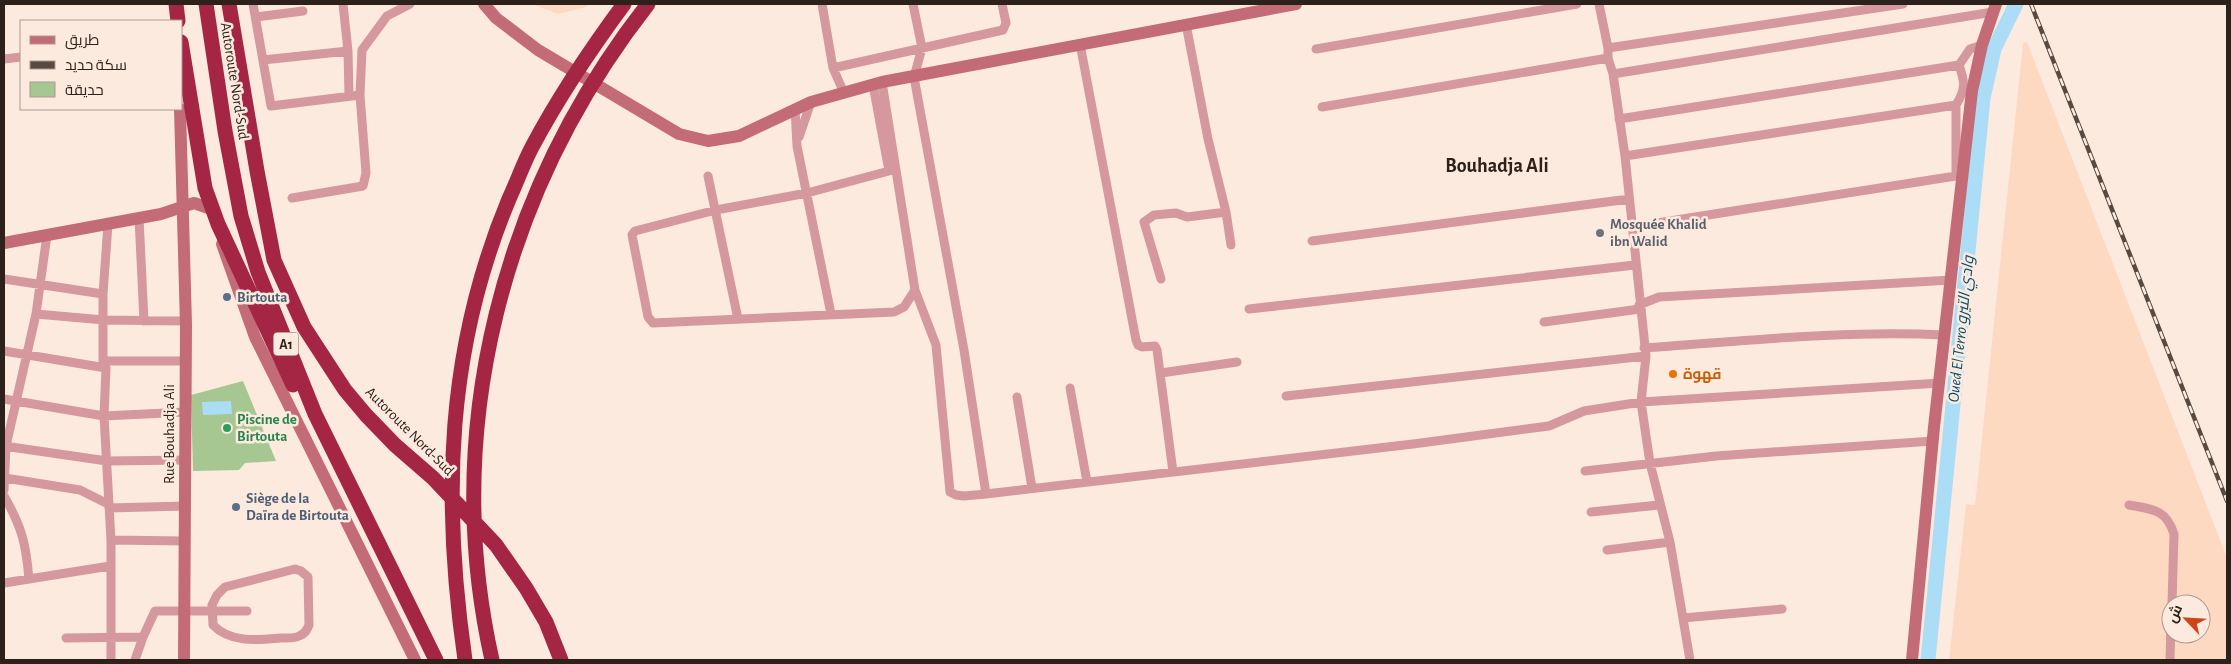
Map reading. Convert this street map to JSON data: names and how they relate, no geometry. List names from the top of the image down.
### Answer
{
  "streets": {
    "highway": ["Autoroute Nord-Sud", "A1"],
    "street": ["Rue Bouhadja Ali"]
  },
  "districts": ["Bouhadja Ali"],
  "water": ["Oued El Terro وادي التيرو"],
  "places": [
    "Mosquée Khalid ibn Walid",
    "Birtouta",
    "قهوة",
    "Piscine de Birtouta",
    "Siège de la Daïra de Birtouta"
  ],
  "legend": ["طريق", "سكة حديد", "حديقة"],
  "north": "top left"
}
